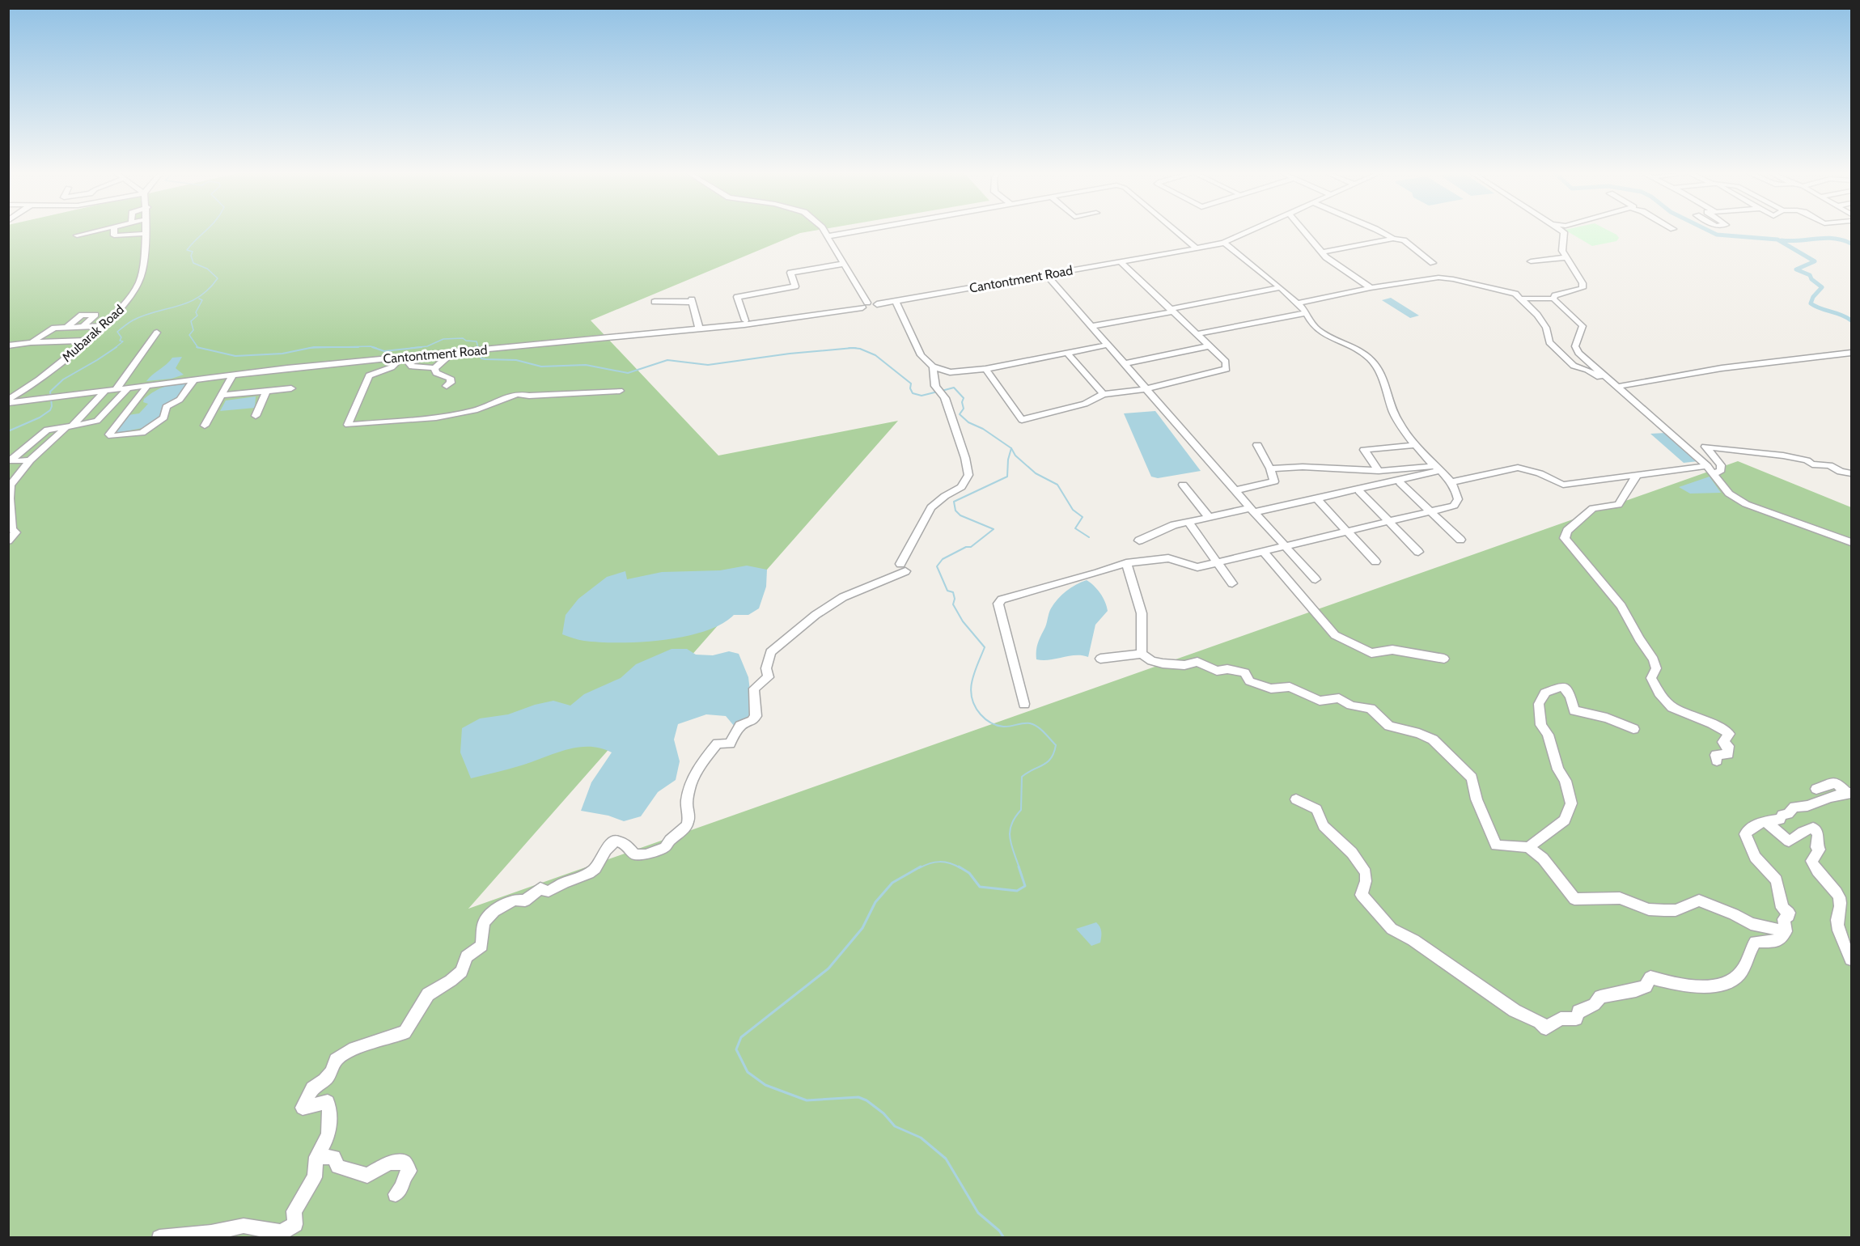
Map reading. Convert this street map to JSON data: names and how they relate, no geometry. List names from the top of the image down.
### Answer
{
  "streets": {
    "street": ["Cantontment Road", "Mubarak Road"]
  },
  "crossings": [
    ["Cantontment Road", "Mubarak Road"]
  ]
}
